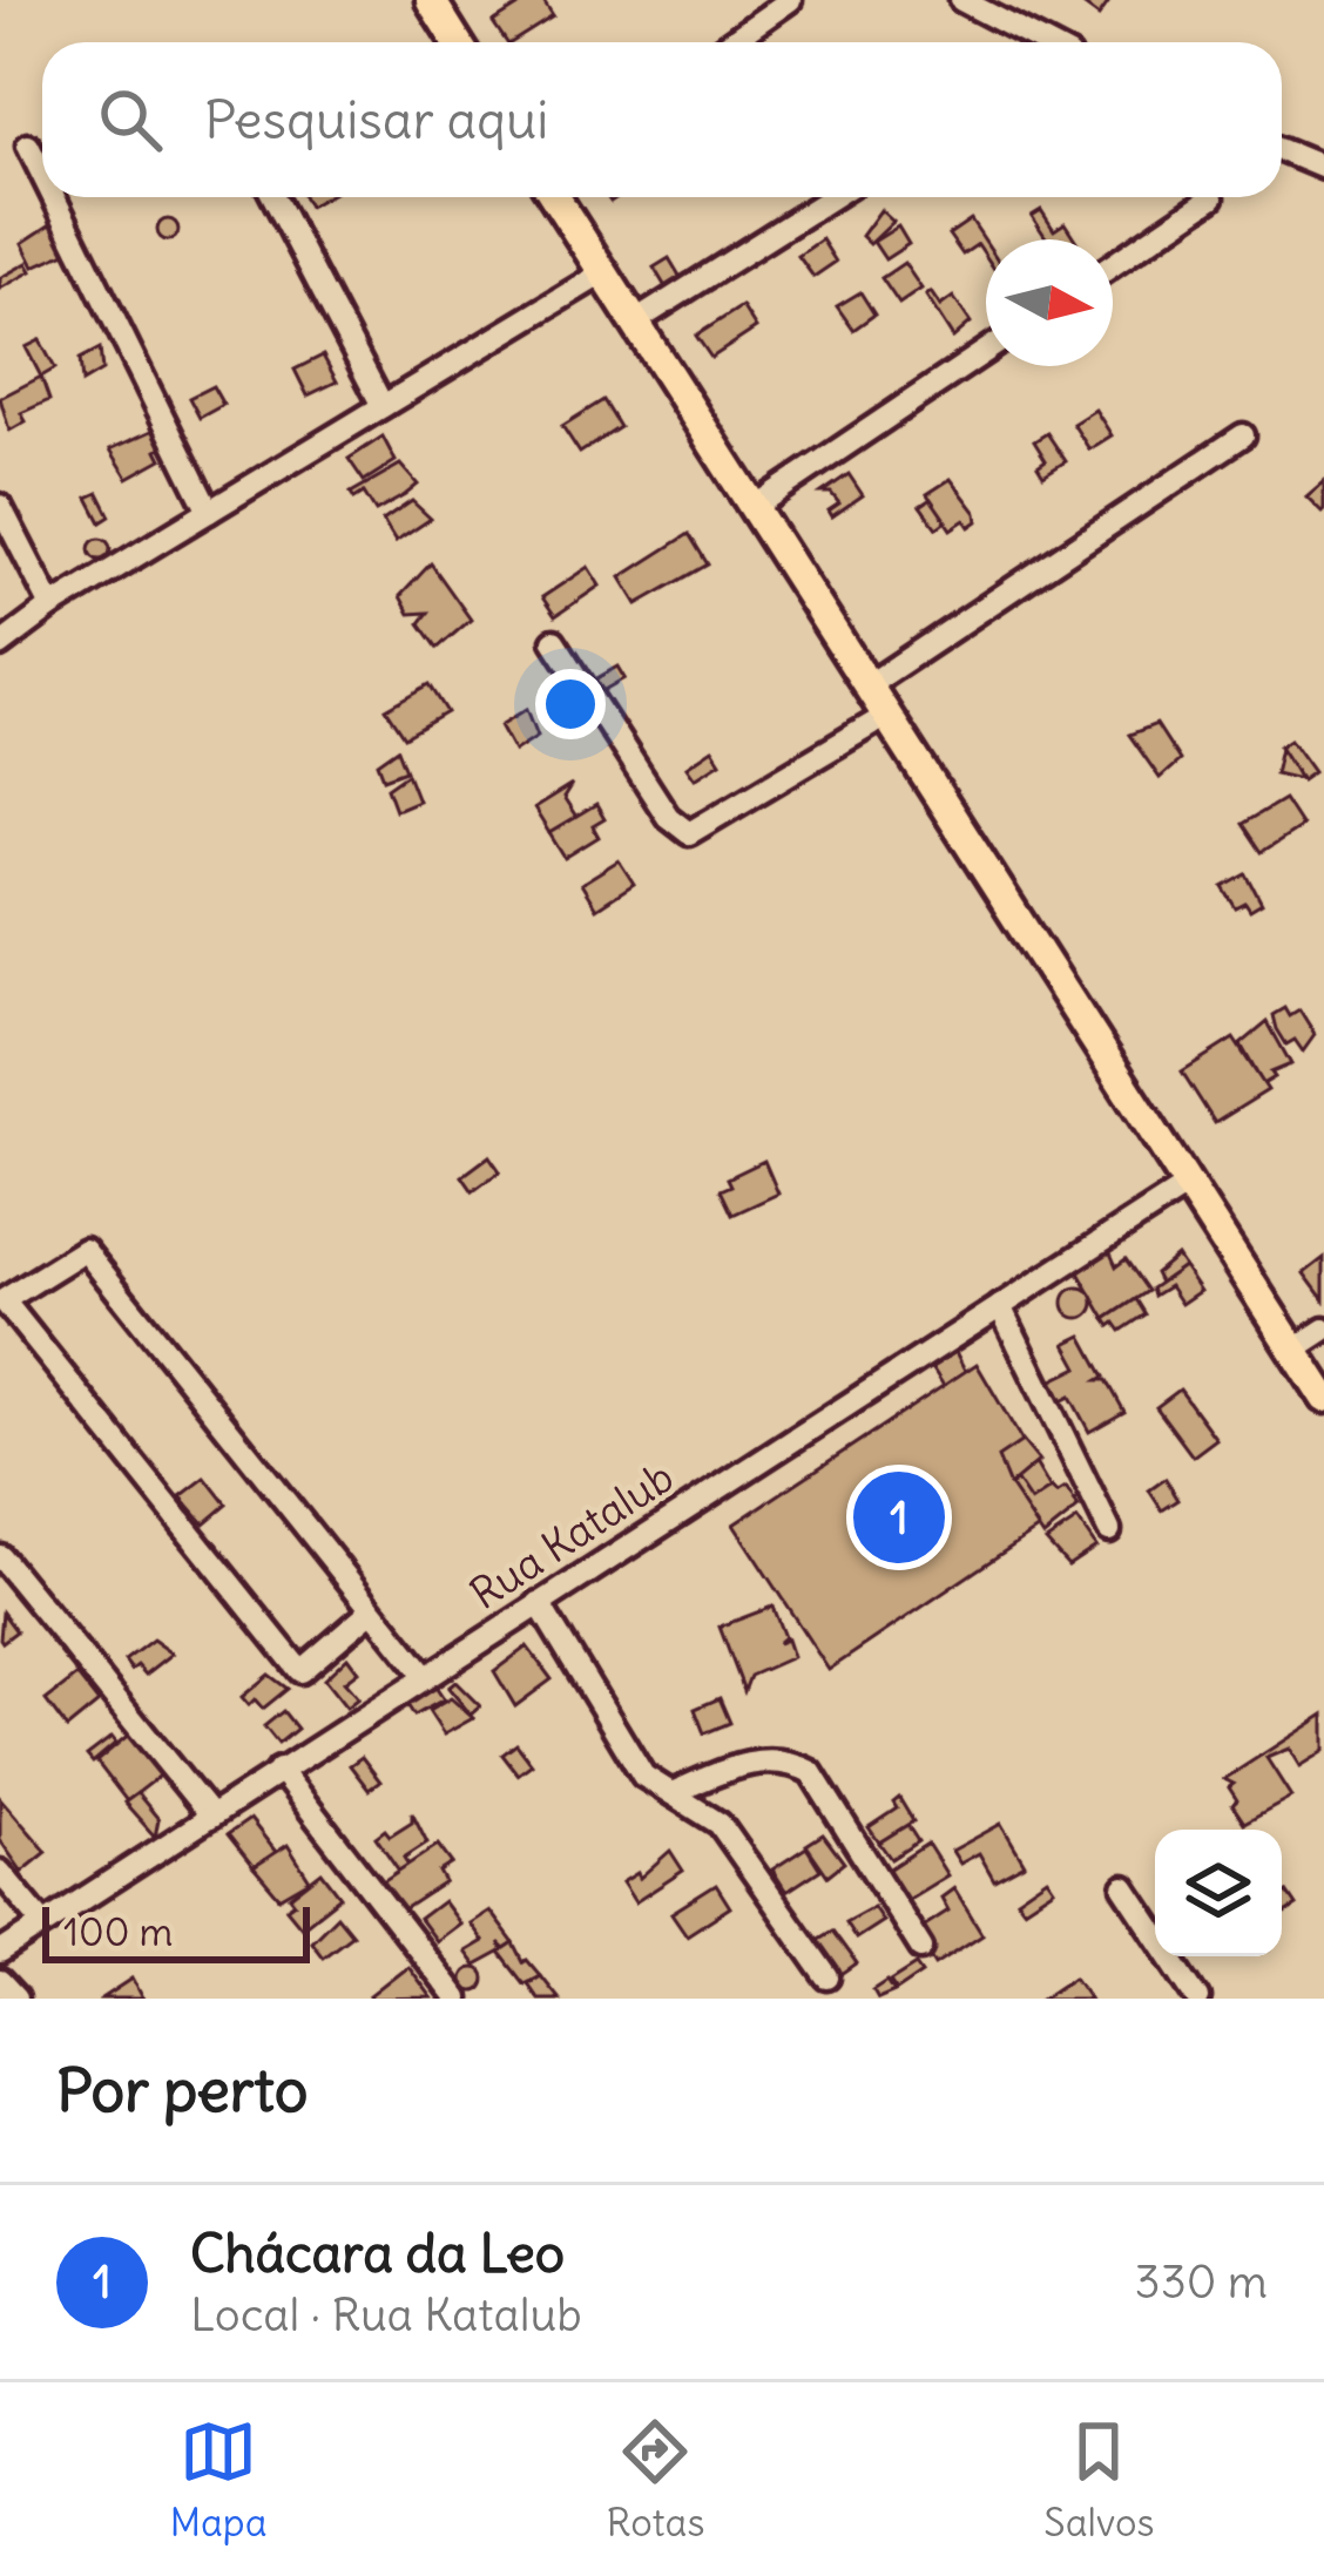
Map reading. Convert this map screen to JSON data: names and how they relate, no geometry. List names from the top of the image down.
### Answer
{
  "streets": {
    "street": ["Rua Katalub"]
  },
  "scale_bar": "100 m",
  "north": "right",
  "page": {
    "search": "Pesquisar aqui",
    "pins": "1",
    "scale": "100 m",
    "heading": "Por perto",
    "list": [
      {
        "mark": "1",
        "name": "Chácara da Leo",
        "note": "Local · Rua Katalub",
        "value": "330 m"
      }
    ],
    "nav": ["Mapa", "Rotas", "Salvos"]
  }
}
